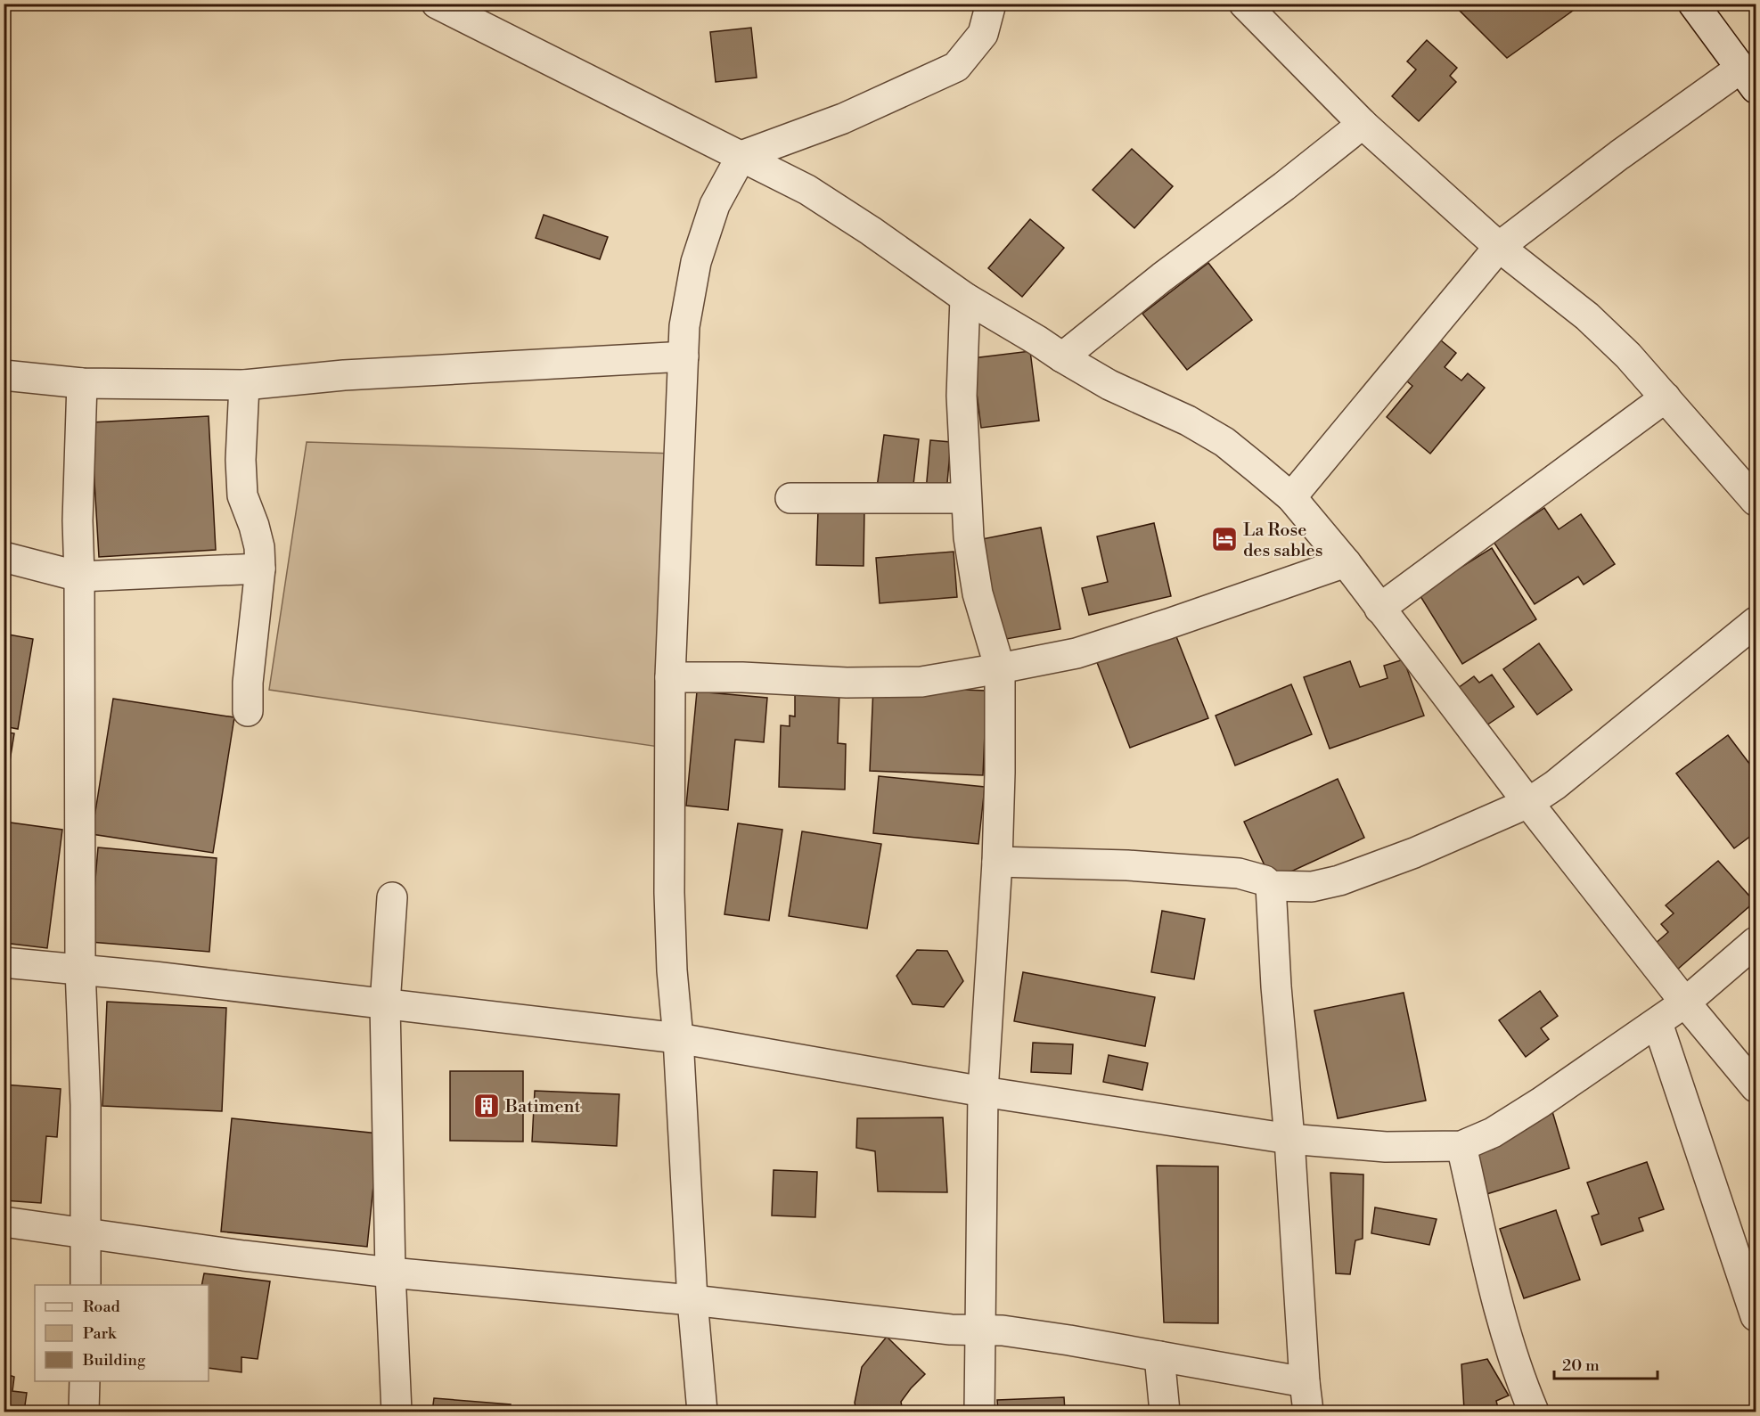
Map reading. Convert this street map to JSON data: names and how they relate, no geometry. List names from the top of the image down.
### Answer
{
  "places": {
    "hotel": ["La Rose des sables"],
    "building": ["Batiment"]
  },
  "legend": ["Road", "Park", "Building"],
  "scale_bar": "20 m"
}
